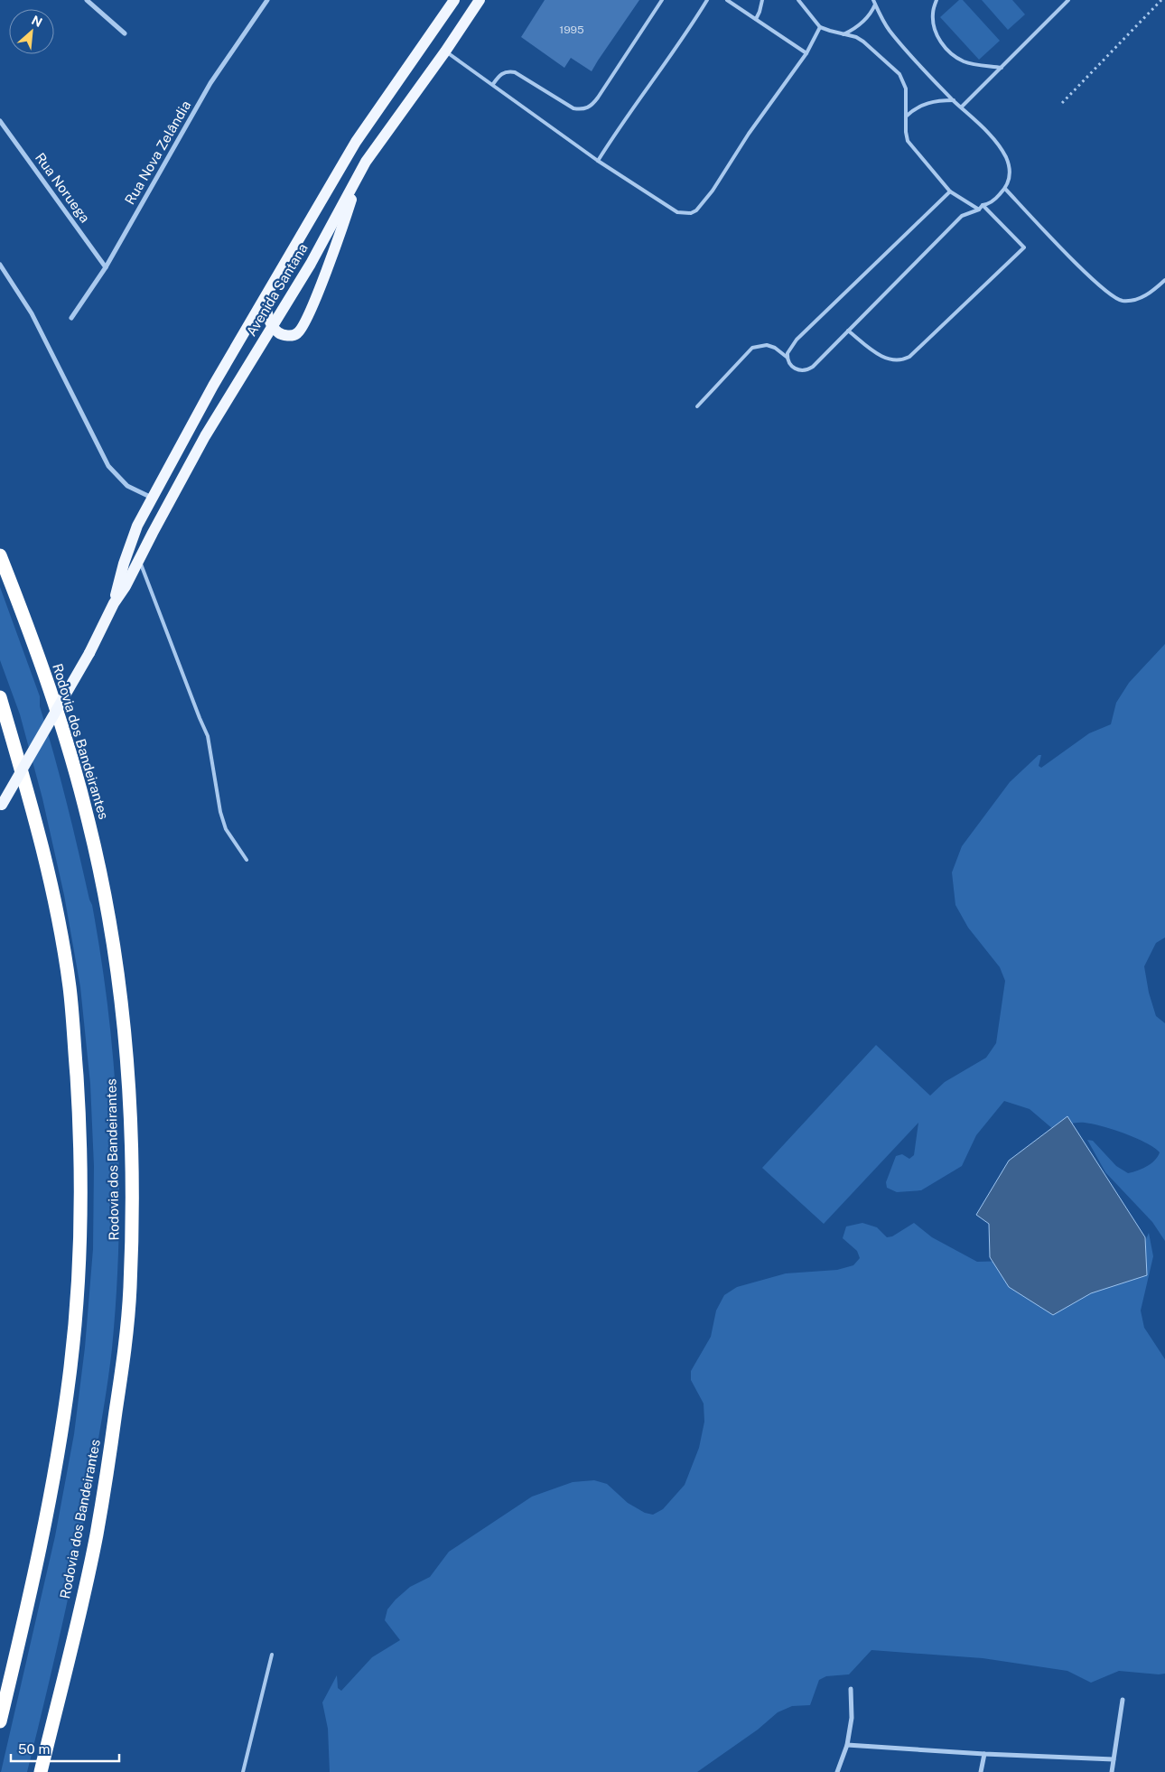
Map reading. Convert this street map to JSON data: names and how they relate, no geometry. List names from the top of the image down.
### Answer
{
  "streets": {
    "highway": ["Rodovia dos Bandeirantes"],
    "main road": ["Avenida Santana"],
    "street": ["Rua Nova Zelândia", "Rua Noruega"]
  },
  "crossings": [
    ["Rua Nova Zelândia", "Rua Noruega"]
  ],
  "house_numbers": ["1995"],
  "scale_bar": "50 m",
  "north": "top right"
}
